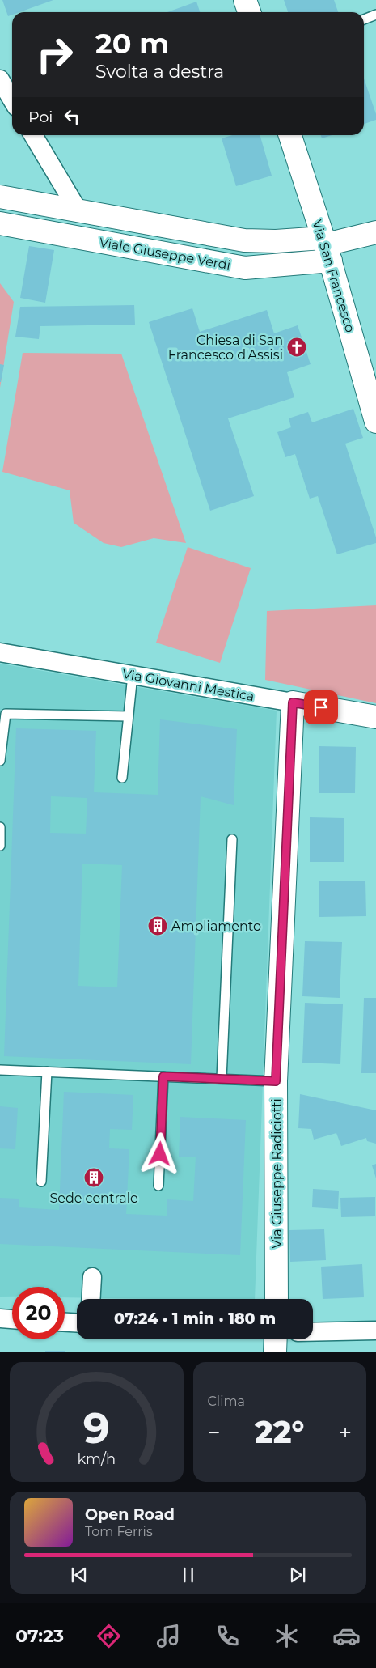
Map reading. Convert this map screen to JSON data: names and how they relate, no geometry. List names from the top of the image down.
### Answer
{
  "streets": {
    "street": [
      "Viale Giuseppe Verdi",
      "Via San Francesco",
      "Via Giovanni Mestica",
      "Via Giuseppe Radiciotti"
    ]
  },
  "crossings": [
    ["Viale Giuseppe Verdi", "Via San Francesco"],
    ["Via Giovanni Mestica", "Via Giuseppe Radiciotti"]
  ],
  "places": {
    "church": ["Chiesa di San Francesco d'Assisi"],
    "building": ["Ampliamento", "Sede centrale"]
  },
  "page": {
    "turn": ["20 m", "Svolta a destra"],
    "then": "Poi",
    "limit": "20",
    "trip": "07:24 · 1 min · 180 m",
    "tile": "Clima",
    "heat": ["−", "22°", "+"],
    "song": ["Open Road", "Tom Ferris"],
    "tabs": "07:23",
    "gauge": ["9", "km/h"]
  }
}
